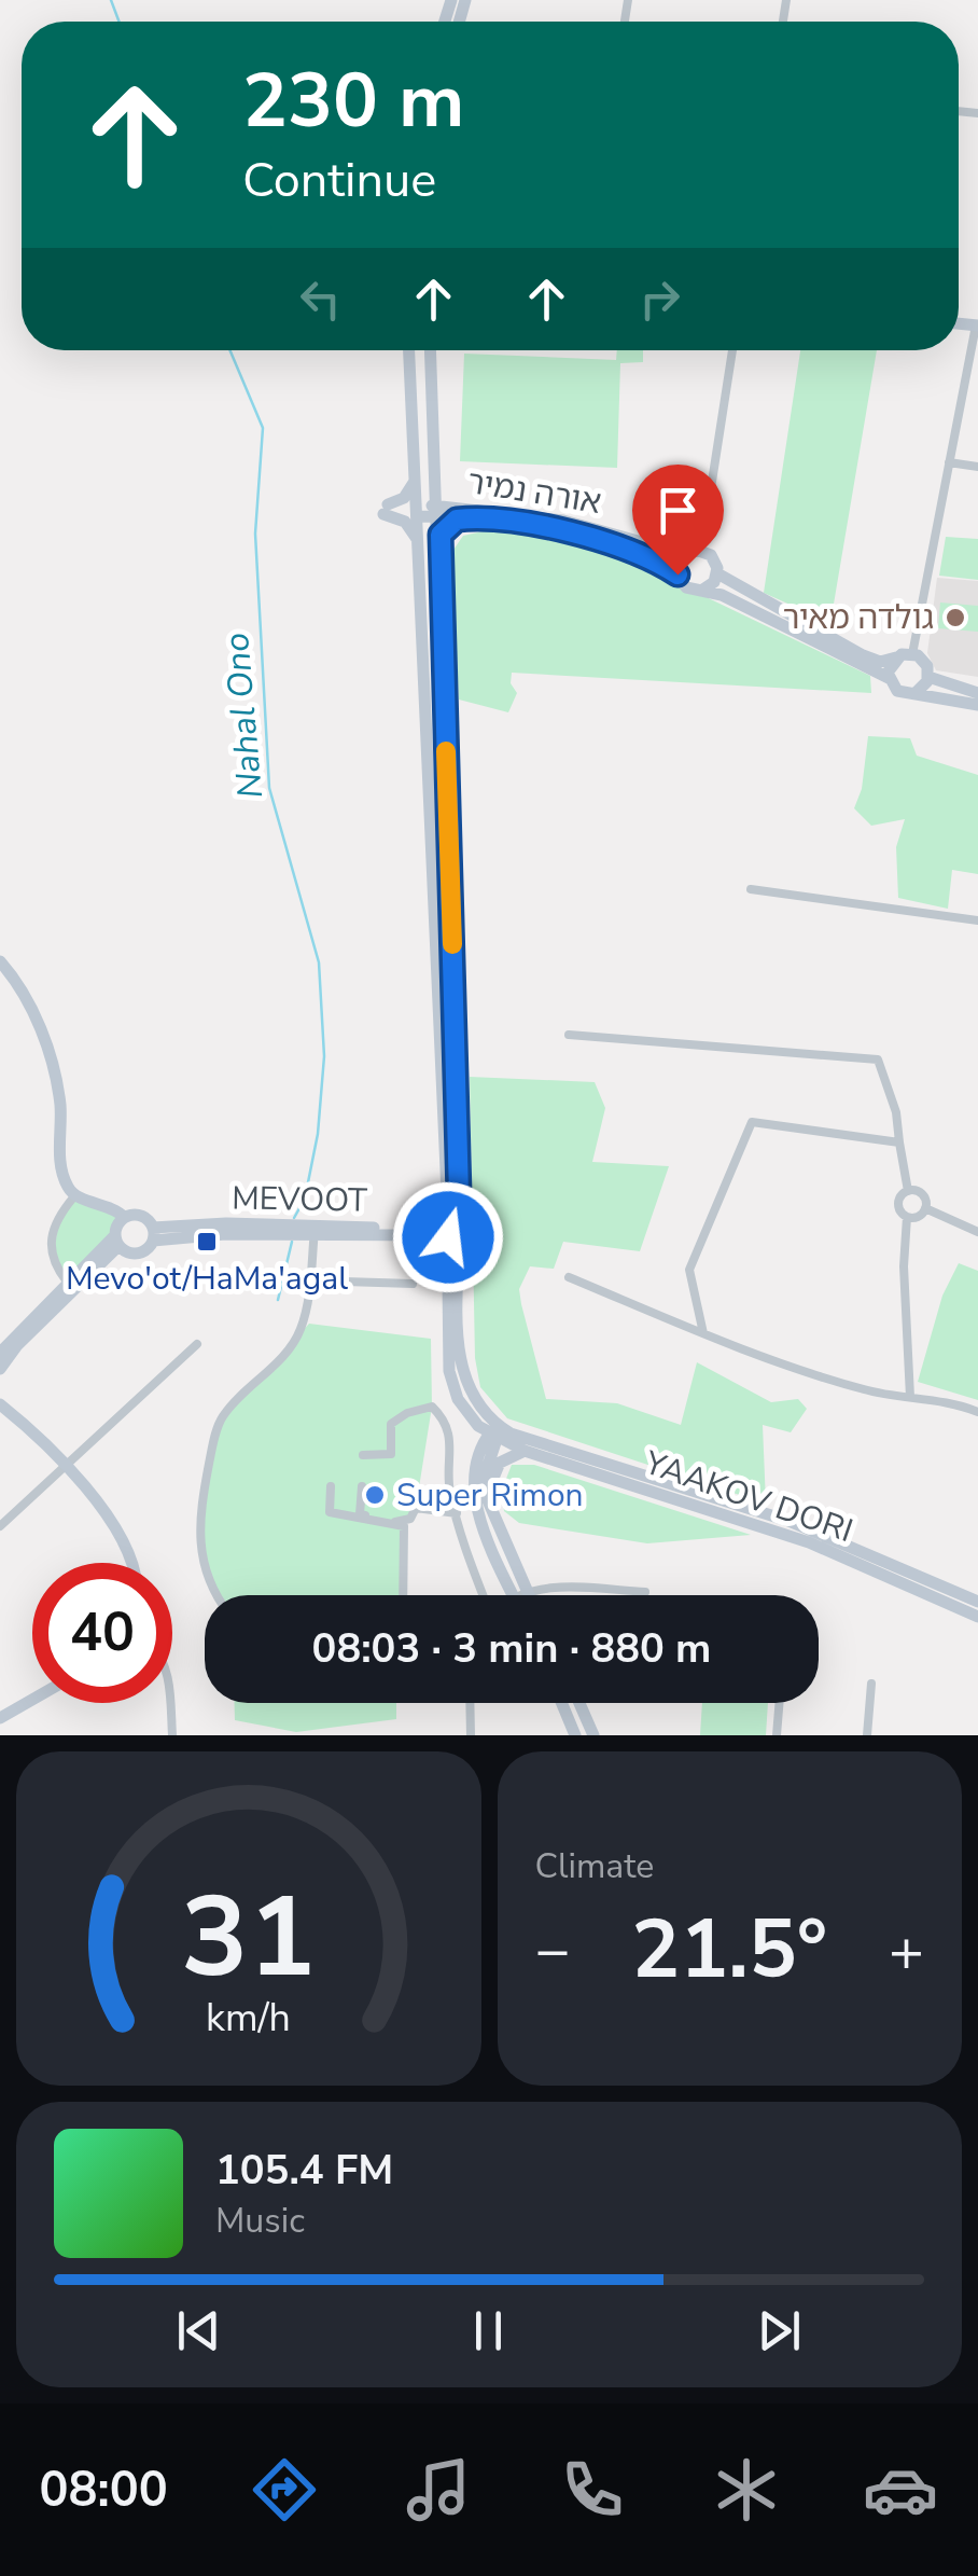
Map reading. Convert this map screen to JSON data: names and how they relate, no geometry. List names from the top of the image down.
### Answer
{
  "streets": {
    "main road": ["אורה נמיר", "MEVOOT", "YAAKOV DORI"]
  },
  "water": ["Nahal Ono"],
  "places": {
    "other": ["גולדה מאיר", "Super Rimon"],
    "transit": ["Mevo'ot/HaMa'agal"]
  },
  "page": {
    "turn": ["230 m", "Continue"],
    "limit": "40",
    "trip": "08:03 · 3 min · 880 m",
    "tile": "Climate",
    "heat": ["−", "21.5°", "+"],
    "song": ["105.4 FM", "Music"],
    "tabs": "08:00",
    "gauge": ["31", "km/h"]
  }
}
